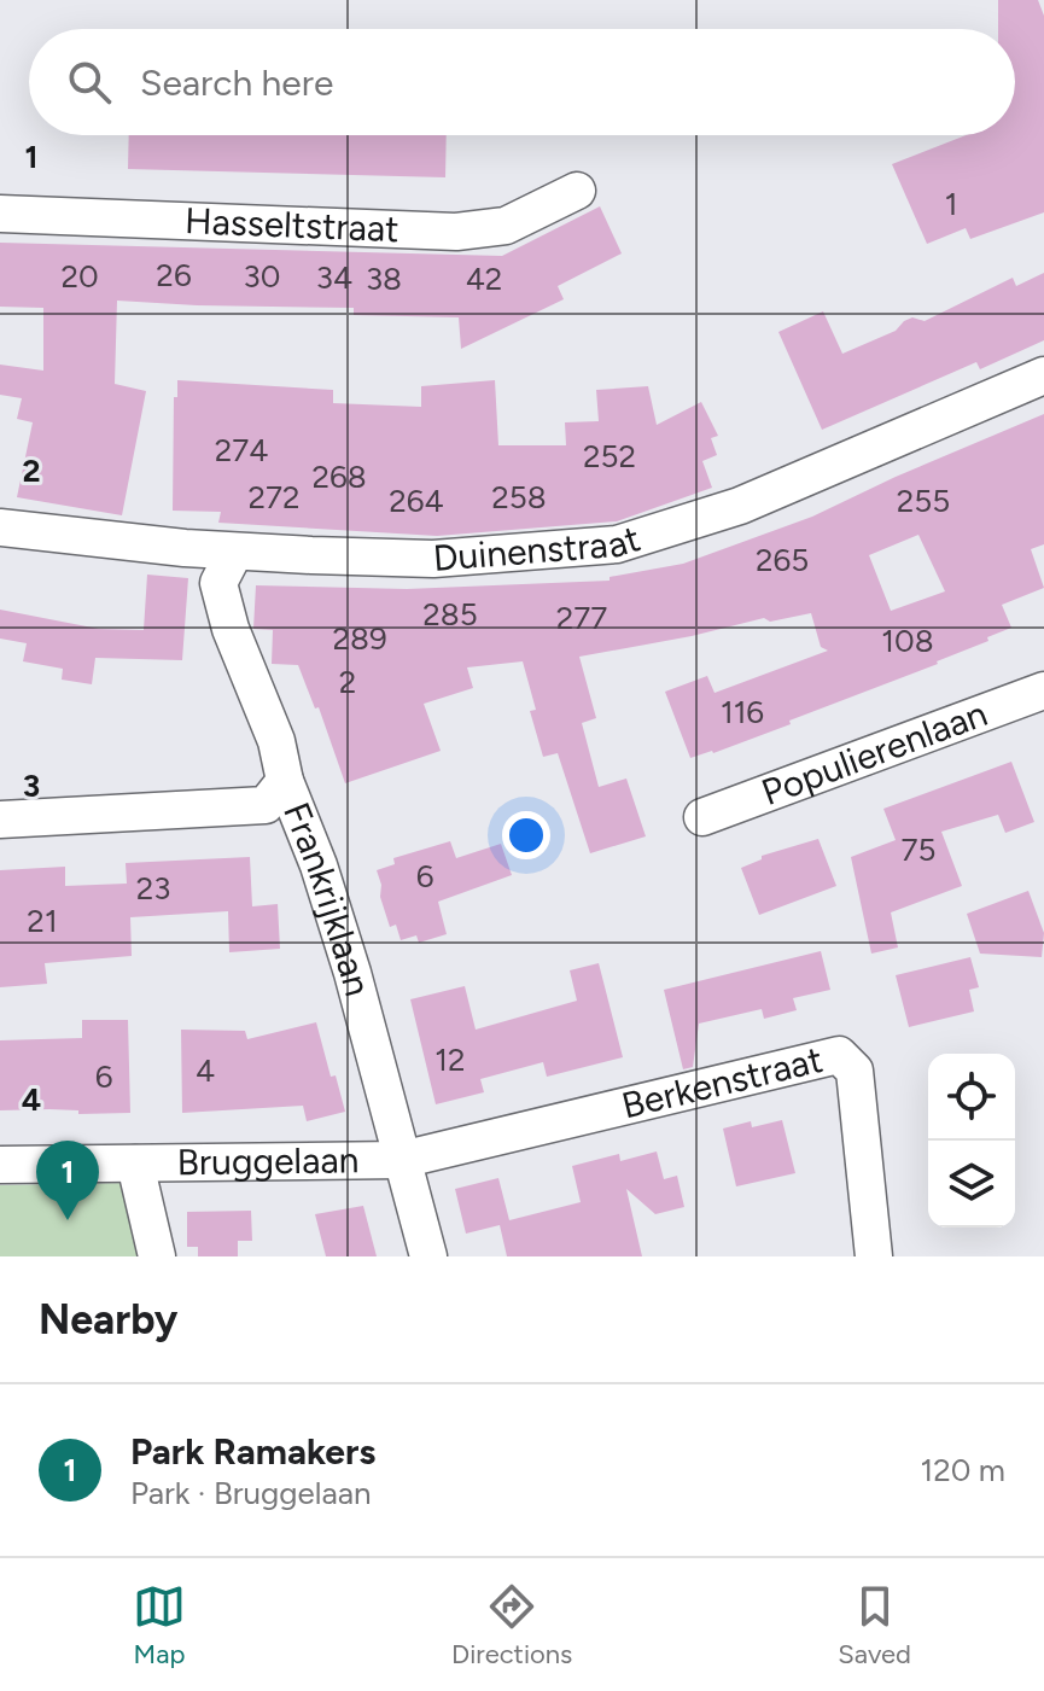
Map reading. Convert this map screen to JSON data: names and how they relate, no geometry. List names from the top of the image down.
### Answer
{
  "streets": {
    "street": [
      "Hasseltstraat",
      "Duinenstraat",
      "Populierenlaan",
      "Frankrijklaan",
      "Berkenstraat",
      "Bruggelaan"
    ]
  },
  "crossings": [
    ["Duinenstraat", "Frankrijklaan"],
    ["Frankrijklaan", "Berkenstraat"],
    ["Frankrijklaan", "Bruggelaan"],
    ["Berkenstraat", "Bruggelaan"]
  ],
  "house_numbers": [
    "1",
    "26",
    "20",
    "30",
    "34",
    "38",
    "42",
    "274",
    "252",
    "268",
    "272",
    "258",
    "264",
    "255",
    "265",
    "285",
    "277",
    "289",
    "108",
    "2",
    "116",
    "75",
    "6",
    "23",
    "21",
    "12",
    "4",
    "6"
  ],
  "page": {
    "search": "Search here",
    "pins": "1",
    "heading": "Nearby",
    "list": [
      {
        "mark": "1",
        "name": "Park Ramakers",
        "note": "Park · Bruggelaan",
        "value": "120 m"
      }
    ],
    "nav": ["Map", "Directions", "Saved"]
  },
  "grid": {
    "rows": [
      "1",
      "2",
      "3",
      "4"
    ]
  }
}
